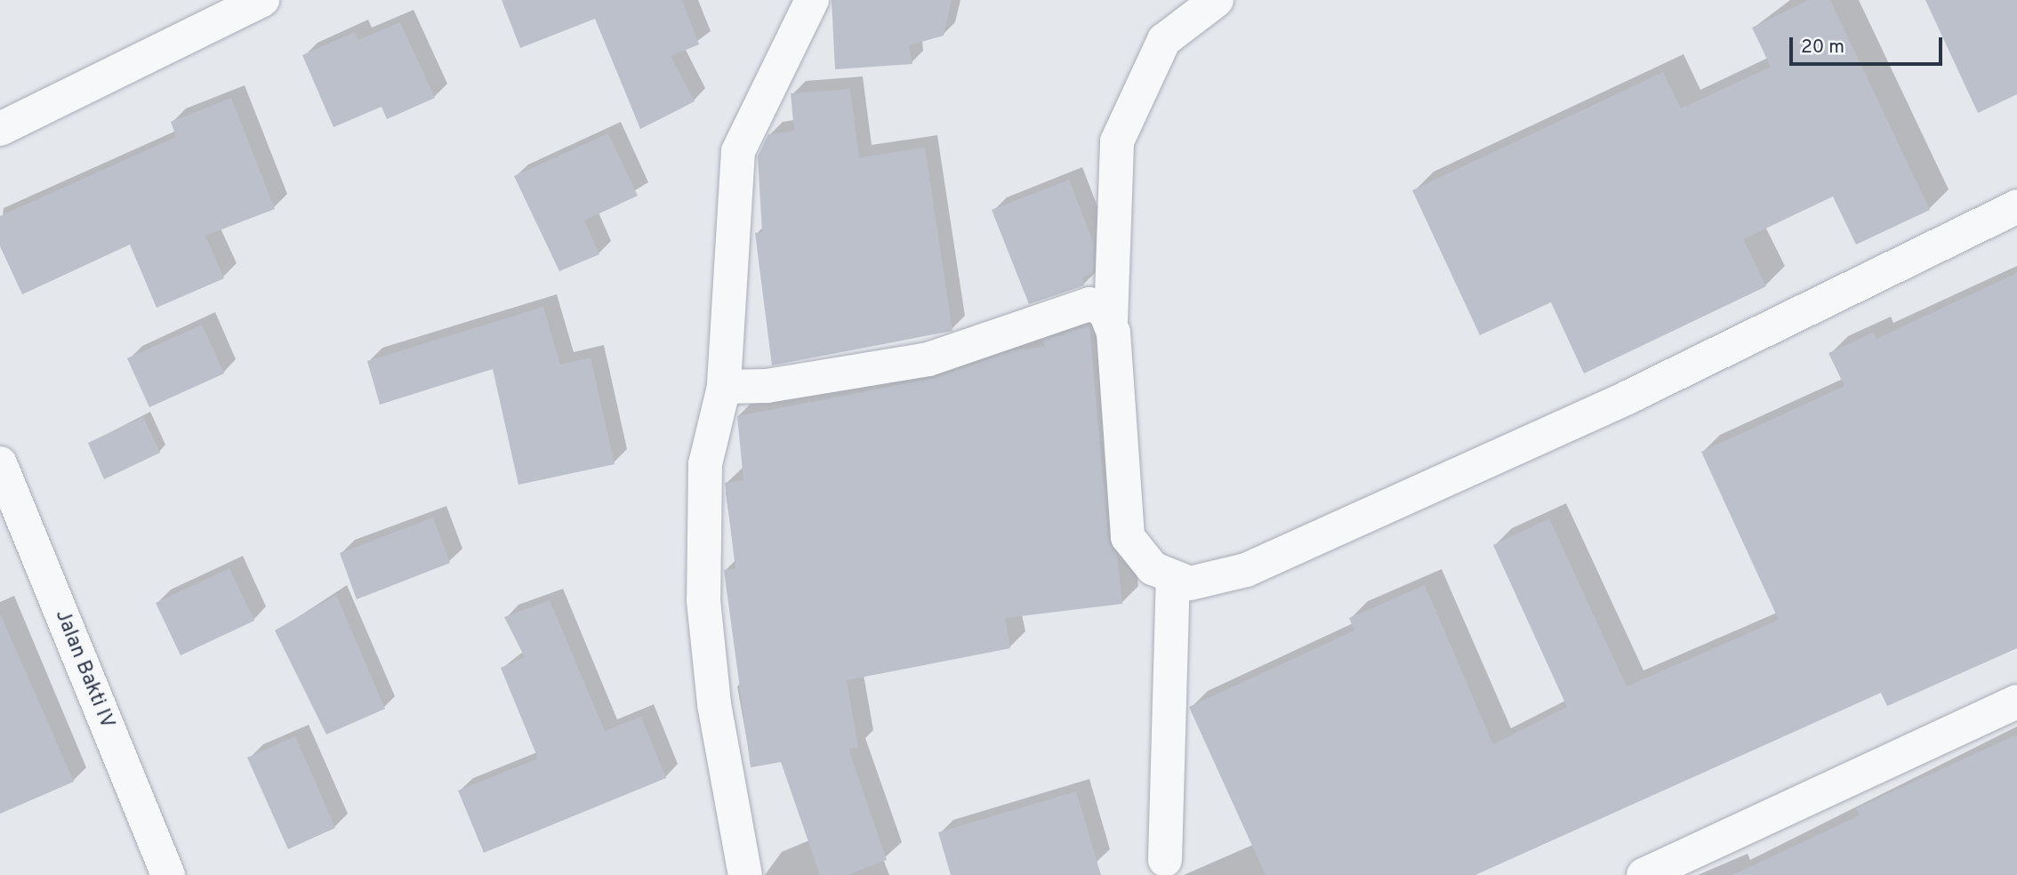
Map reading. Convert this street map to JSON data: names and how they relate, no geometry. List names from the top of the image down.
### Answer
{
  "streets": {
    "street": ["Jalan Bakti IV"]
  },
  "scale_bar": "20 m"
}
